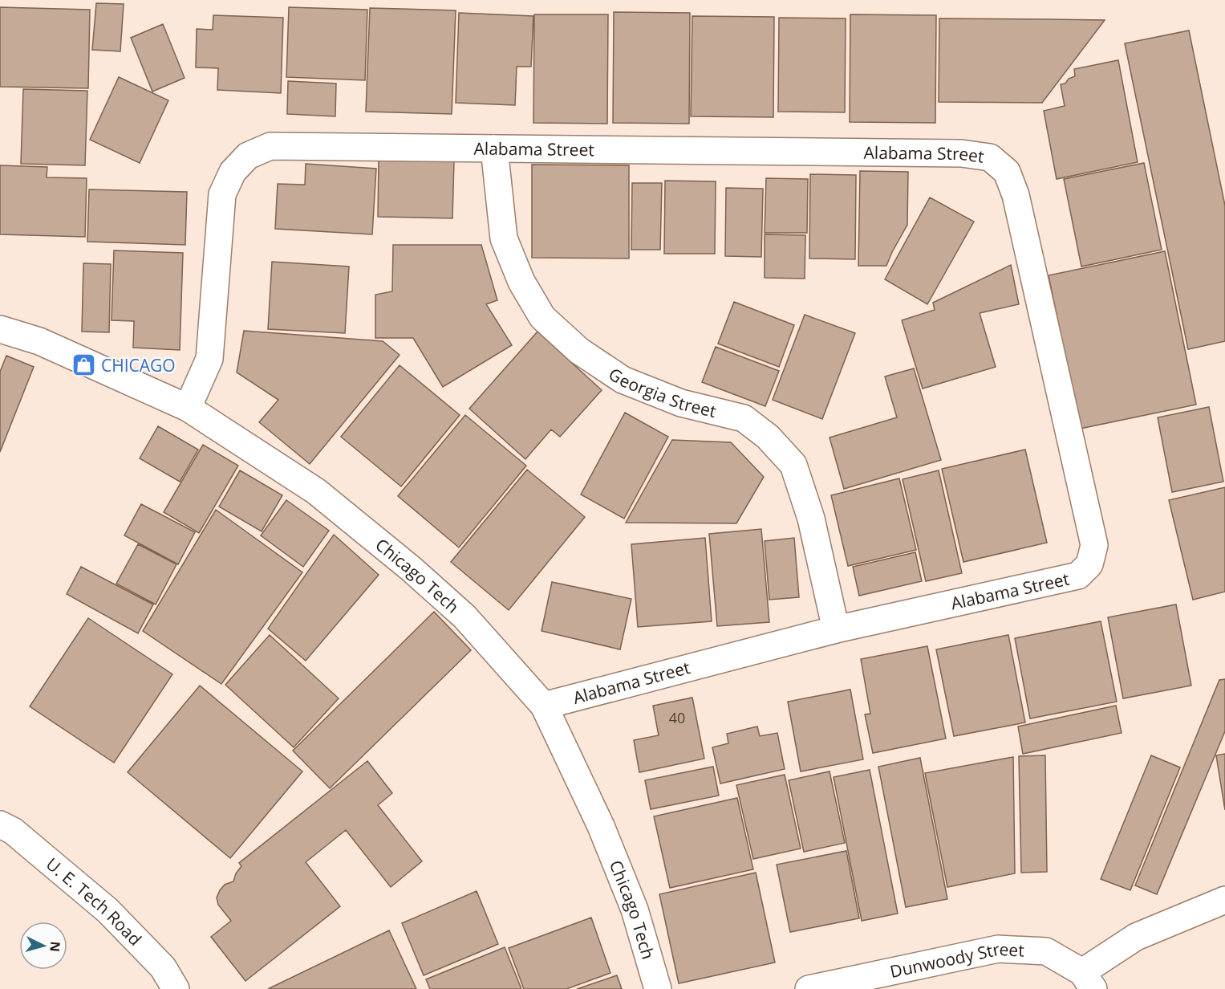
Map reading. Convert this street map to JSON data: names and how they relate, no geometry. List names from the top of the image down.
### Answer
{
  "streets": {
    "street": [
      "Alabama Street",
      "Georgia Street",
      "Chicago Tech",
      "U. E. Tech Road",
      "Dunwoody Street"
    ]
  },
  "crossings": [
    ["Alabama Street", "Georgia Street"],
    ["Alabama Street", "Chicago Tech"]
  ],
  "places": {
    "shop": ["CHICAGO"]
  },
  "house_numbers": ["40"],
  "north": "right"
}
